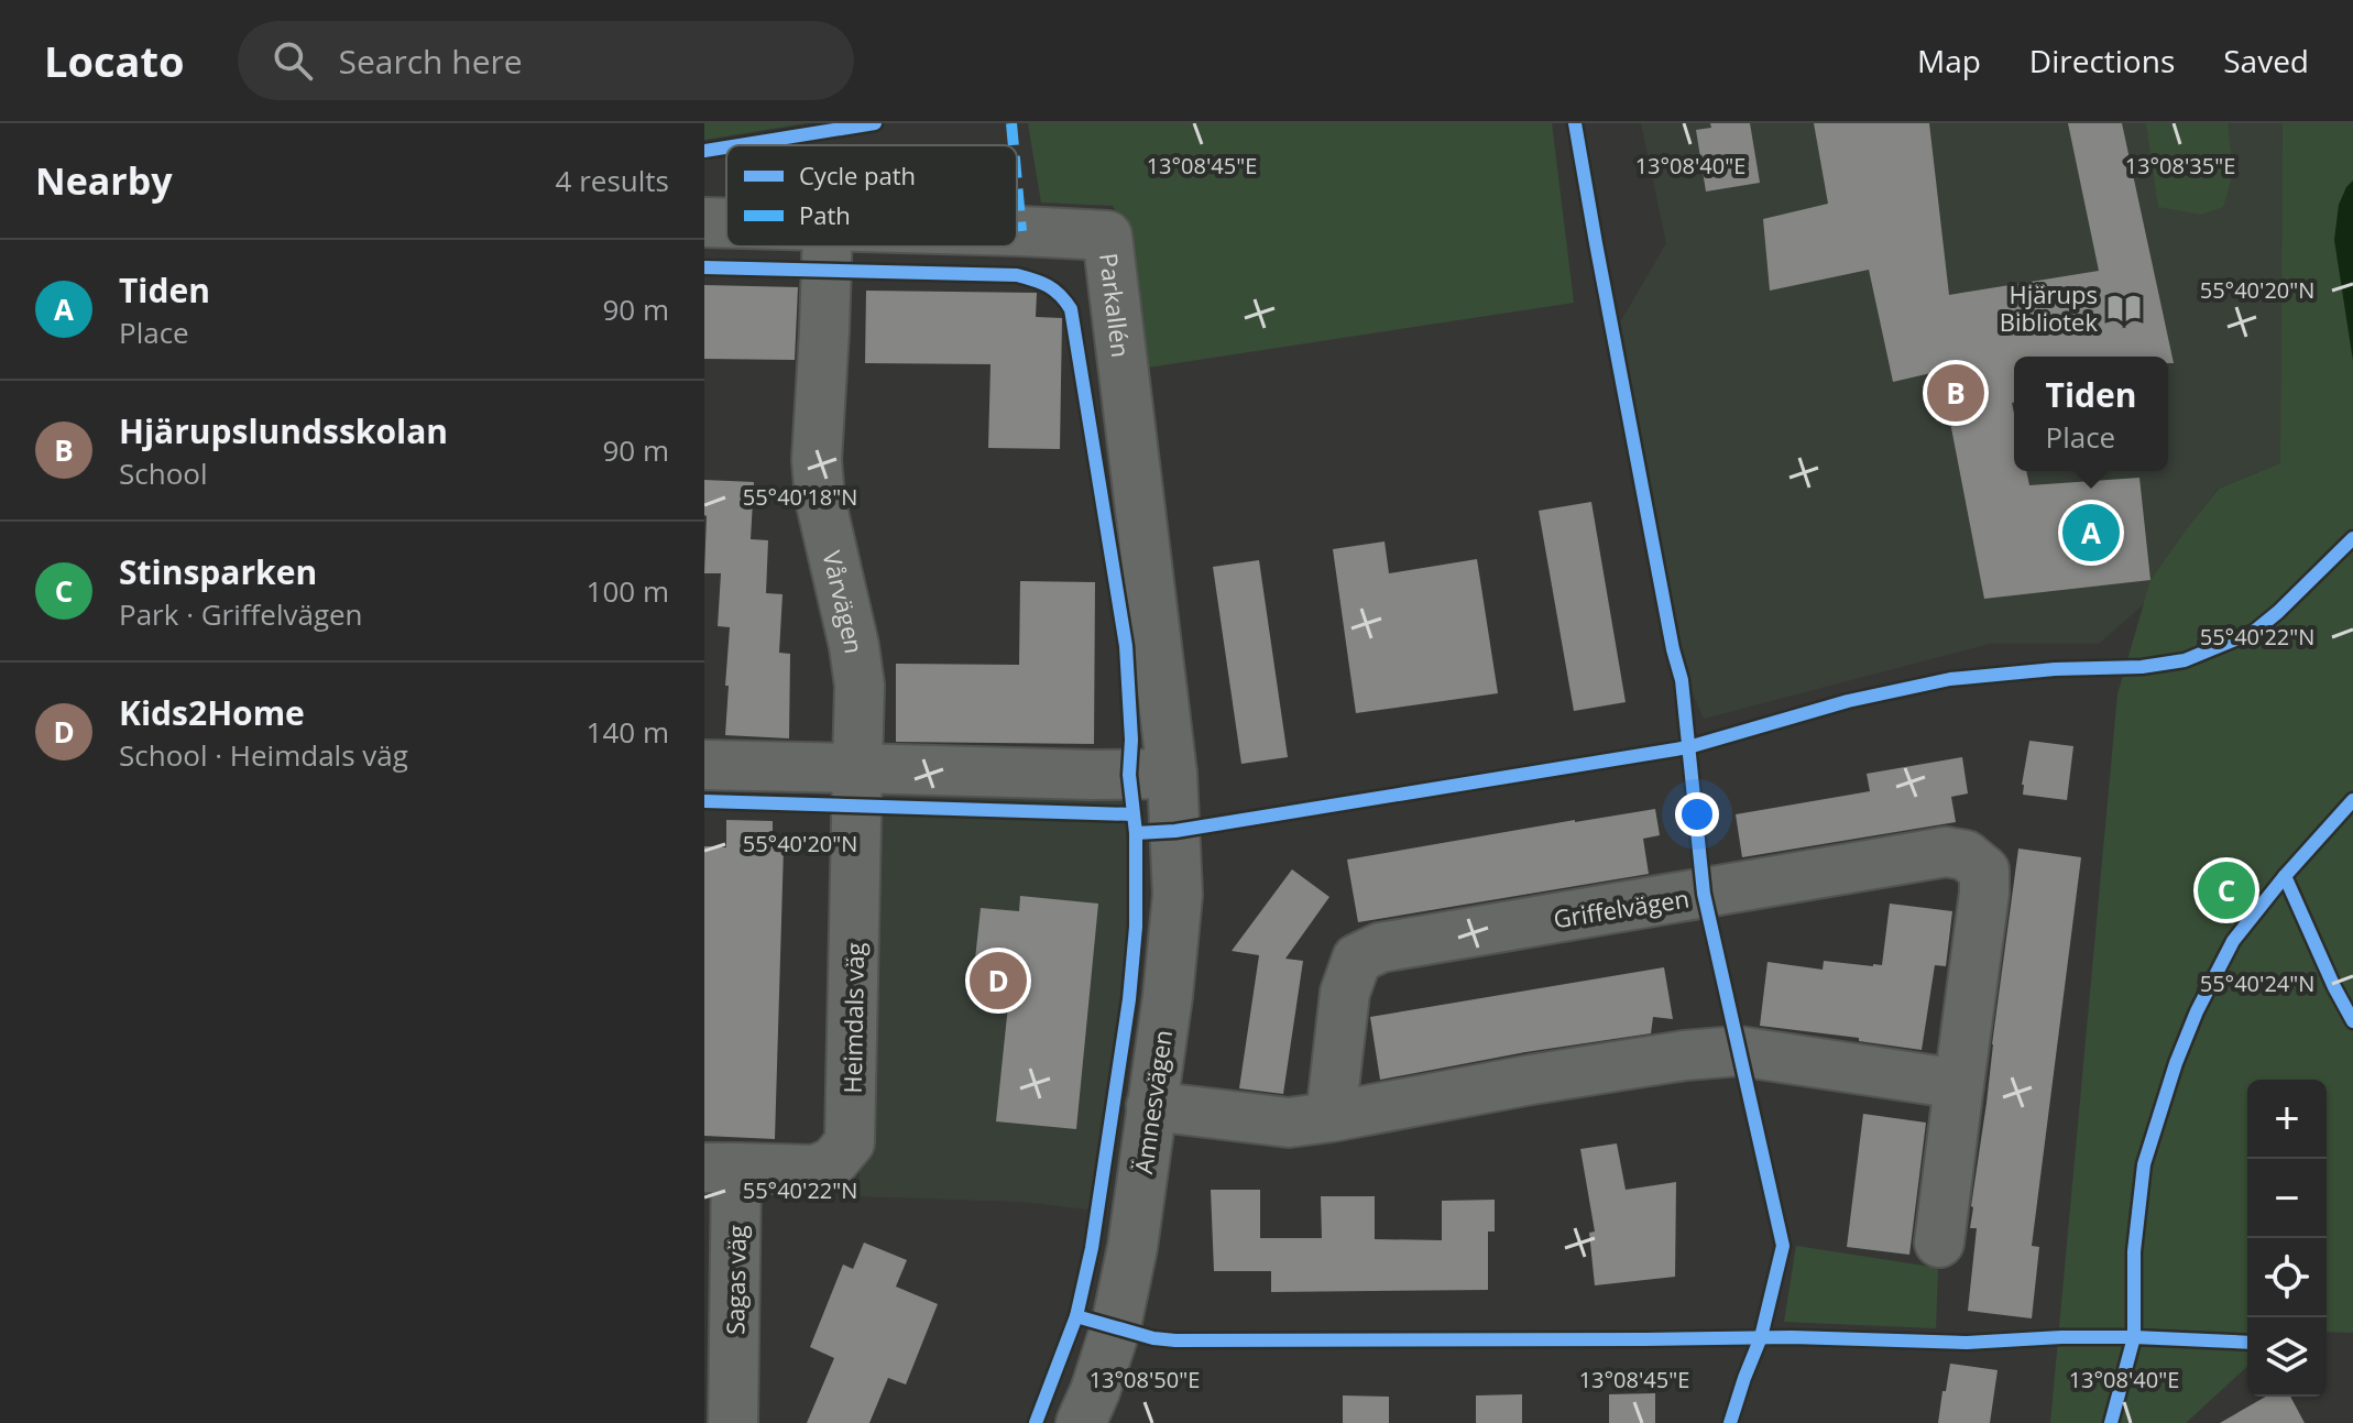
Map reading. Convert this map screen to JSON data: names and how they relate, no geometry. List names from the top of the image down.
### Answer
{
  "streets": {
    "street": [
      "Parkallén",
      "Vårvägen",
      "Griffelvägen",
      "Heimdals väg",
      "Ämnesvägen",
      "Sagas väg"
    ]
  },
  "crossings": [
    ["Parkallén", "Ämnesvägen"],
    ["Vårvägen", "Heimdals väg"],
    ["Heimdals väg", "Sagas väg"]
  ],
  "places": {
    "library": ["Hjärups Bibliotek"]
  },
  "legend": ["Cycle path", "Path"],
  "page": {
    "header": "Locato",
    "search": "Search here",
    "nav": ["Map", "Directions", "Saved"],
    "heading": ["Nearby", "4 results"],
    "list": [
      {
        "mark": "A",
        "name": "Tiden",
        "note": "Place",
        "value": "90 m"
      },
      {
        "mark": "B",
        "name": "Hjärupslundsskolan",
        "note": "School",
        "value": "90 m"
      },
      {
        "mark": "C",
        "name": "Stinsparken",
        "note": "Park · Griffelvägen",
        "value": "100 m"
      },
      {
        "mark": "D",
        "name": "Kids2Home",
        "note": "School · Heimdals väg",
        "value": "140 m"
      }
    ],
    "popup": ["Tiden", "Place"],
    "pins": [
      "B",
      "A",
      "C",
      "D"
    ],
    "map_buttons": ["+", "−"]
  },
  "coordinates": [
    "13°08'45\"E",
    "13°08'40\"E",
    "13°08'35\"E",
    "55°40'20\"N",
    "55°40'18\"N",
    "55°40'22\"N",
    "55°40'24\"N",
    "13°08'50\"E"
  ]
}
